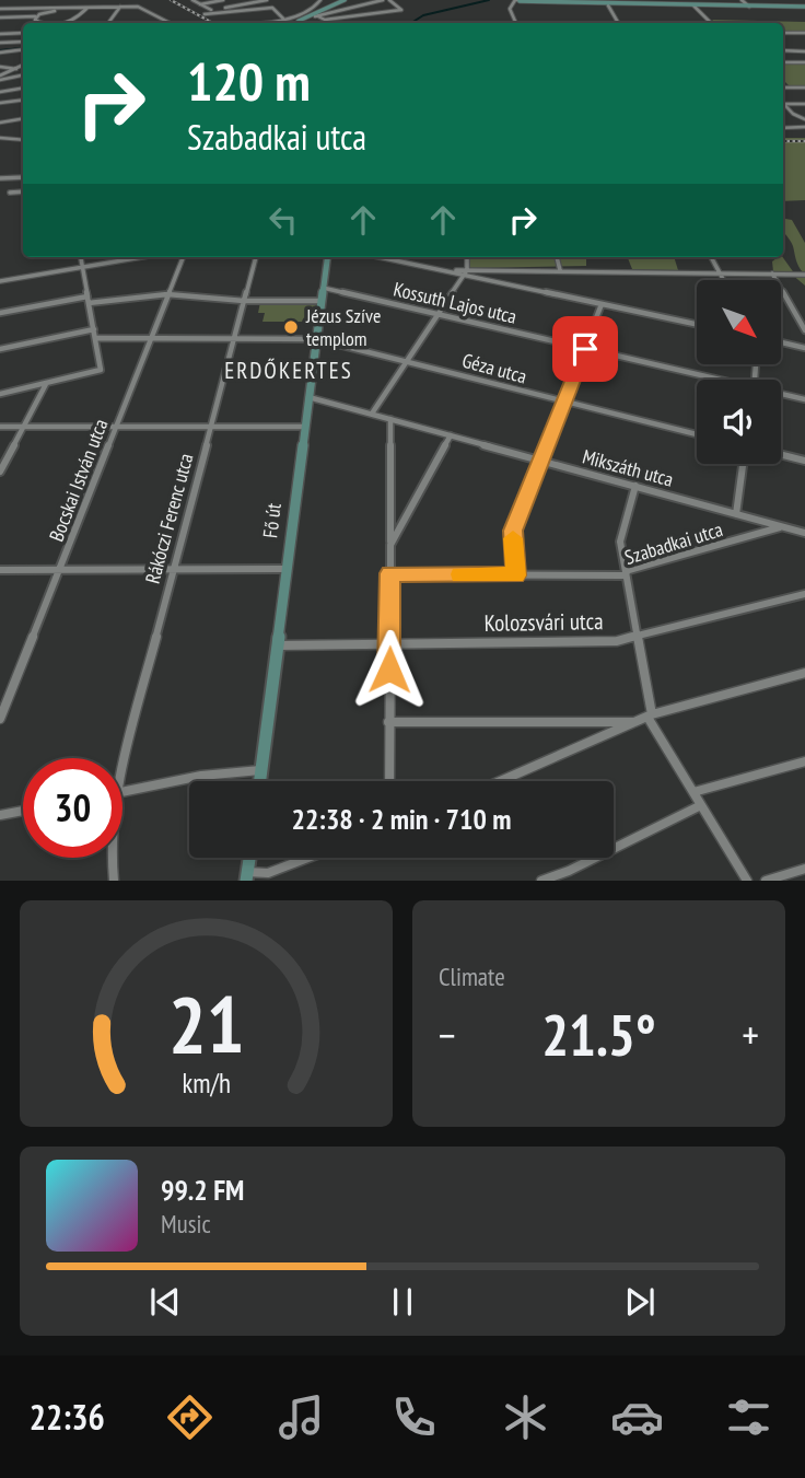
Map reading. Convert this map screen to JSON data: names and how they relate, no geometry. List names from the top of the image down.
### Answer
{
  "streets": {
    "main road": ["Fő út"],
    "street": [
      "Kossuth Lajos utca",
      "Géza utca",
      "Mikszáth utca",
      "Bocskai István utca",
      "Rákóczi Ferenc utca",
      "Szabadkai utca",
      "Kolozsvári utca"
    ]
  },
  "crossings": [
    ["Kossuth Lajos utca", "Fő út"],
    ["Géza utca", "Bocskai István utca"],
    ["Géza utca", "Rákóczi Ferenc utca"],
    ["Géza utca", "Fő út"],
    ["Mikszáth utca", "Fő út"],
    ["Mikszáth utca", "Szabadkai utca"],
    ["Fő út", "Kolozsvári utca"]
  ],
  "districts": ["ERDŐKERTES"],
  "places": ["Jézus Szíve templom"],
  "north": "bottom right",
  "page": {
    "turn": ["120 m", "Szabadkai utca"],
    "limit": "30",
    "trip": "22:38 · 2 min · 710 m",
    "tile": "Climate",
    "heat": ["−", "21.5°", "+"],
    "song": ["99.2 FM", "Music"],
    "tabs": "22:36",
    "gauge": ["21", "km/h"]
  }
}
